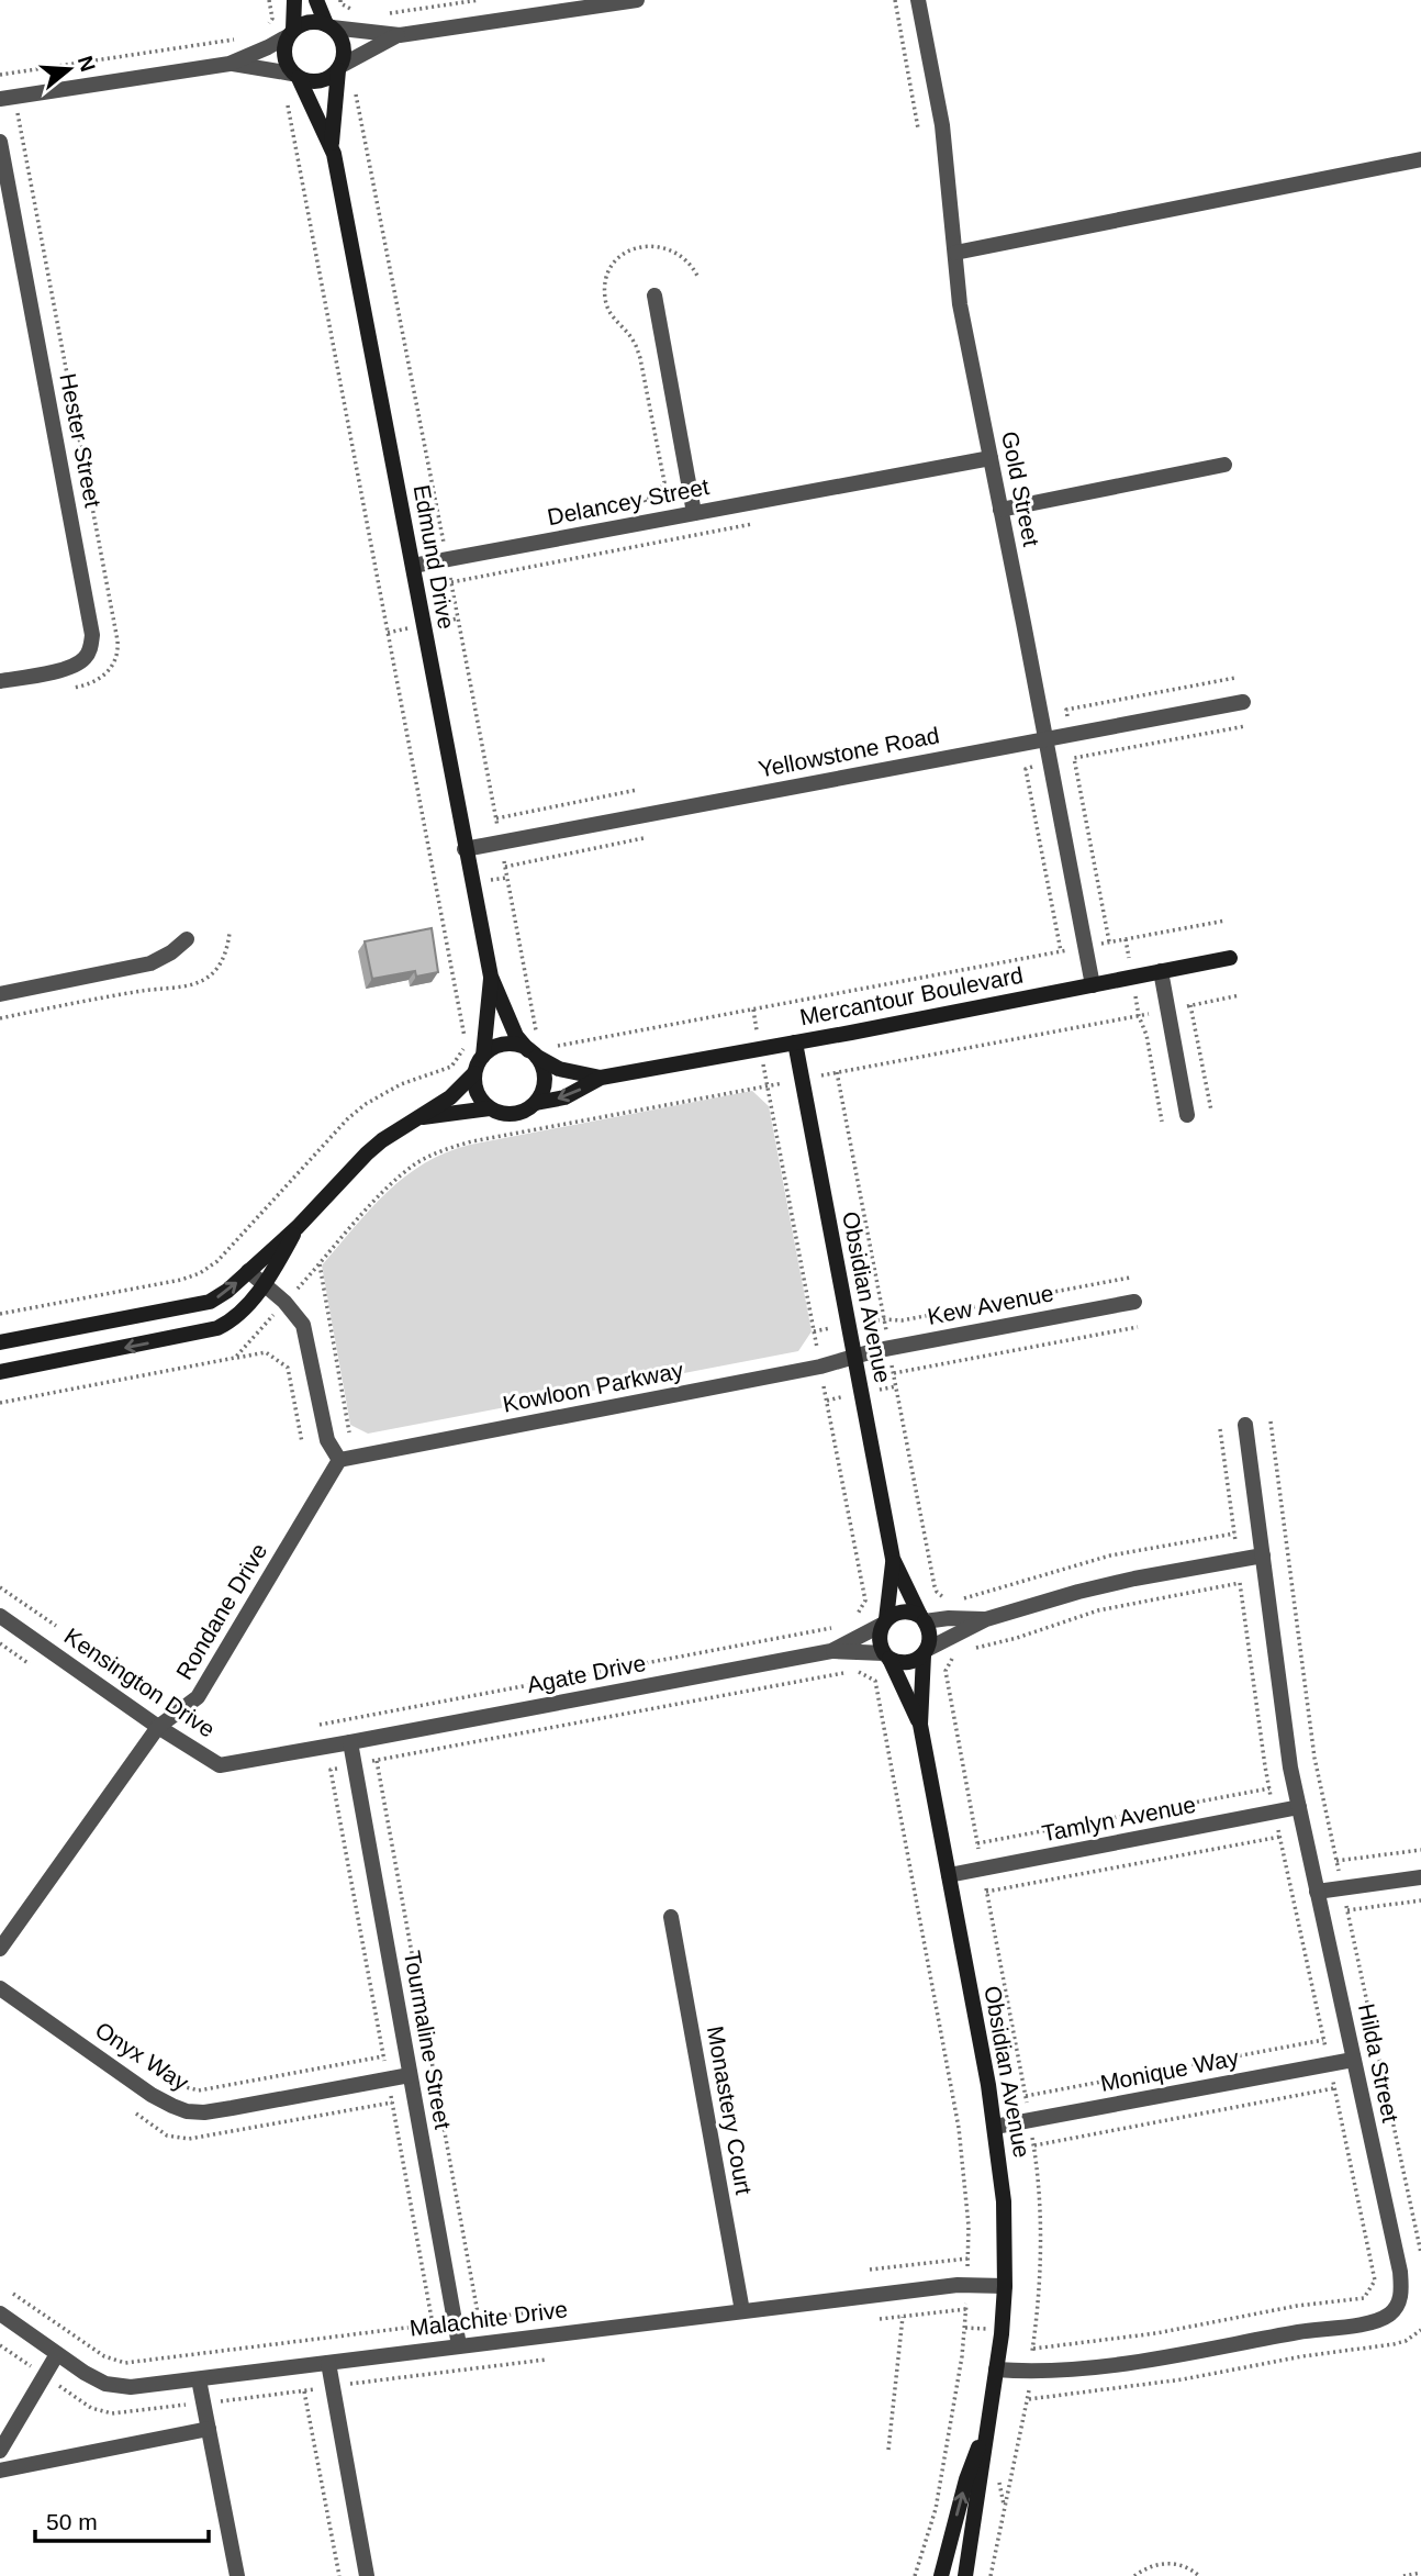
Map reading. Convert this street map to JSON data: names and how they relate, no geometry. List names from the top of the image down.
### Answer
{
  "streets": {
    "street": [
      "Hester Street",
      "Gold Street",
      "Delancey Street",
      "Edmund Drive",
      "Yellowstone Road",
      "Mercantour Boulevard",
      "Obsidian Avenue",
      "Kew Avenue",
      "Kowloon Parkway",
      "Rondane Drive",
      "Agate Drive",
      "Kensington Drive",
      "Tamlyn Avenue",
      "Tourmaline Street",
      "Onyx Way",
      "Hilda Street",
      "Monique Way",
      "Monastery Court",
      "Malachite Drive"
    ]
  },
  "crossings": [
    ["Gold Street", "Delancey Street"],
    ["Gold Street", "Yellowstone Road"],
    ["Gold Street", "Mercantour Boulevard"],
    ["Delancey Street", "Edmund Drive"],
    ["Edmund Drive", "Yellowstone Road"],
    ["Mercantour Boulevard", "Obsidian Avenue"],
    ["Obsidian Avenue", "Kew Avenue"],
    ["Obsidian Avenue", "Kowloon Parkway"],
    ["Obsidian Avenue", "Agate Drive"],
    ["Obsidian Avenue", "Tamlyn Avenue"],
    ["Obsidian Avenue", "Hilda Street"],
    ["Obsidian Avenue", "Monique Way"],
    ["Obsidian Avenue", "Malachite Drive"],
    ["Kew Avenue", "Kowloon Parkway"],
    ["Kowloon Parkway", "Rondane Drive"],
    ["Rondane Drive", "Kensington Drive"],
    ["Agate Drive", "Kensington Drive"],
    ["Agate Drive", "Tourmaline Street"],
    ["Kensington Drive", "Tourmaline Street"],
    ["Tamlyn Avenue", "Hilda Street"],
    ["Tourmaline Street", "Onyx Way"],
    ["Tourmaline Street", "Malachite Drive"],
    ["Hilda Street", "Monique Way"],
    ["Monastery Court", "Malachite Drive"]
  ],
  "scale_bar": "50 m",
  "north": "right"
}
